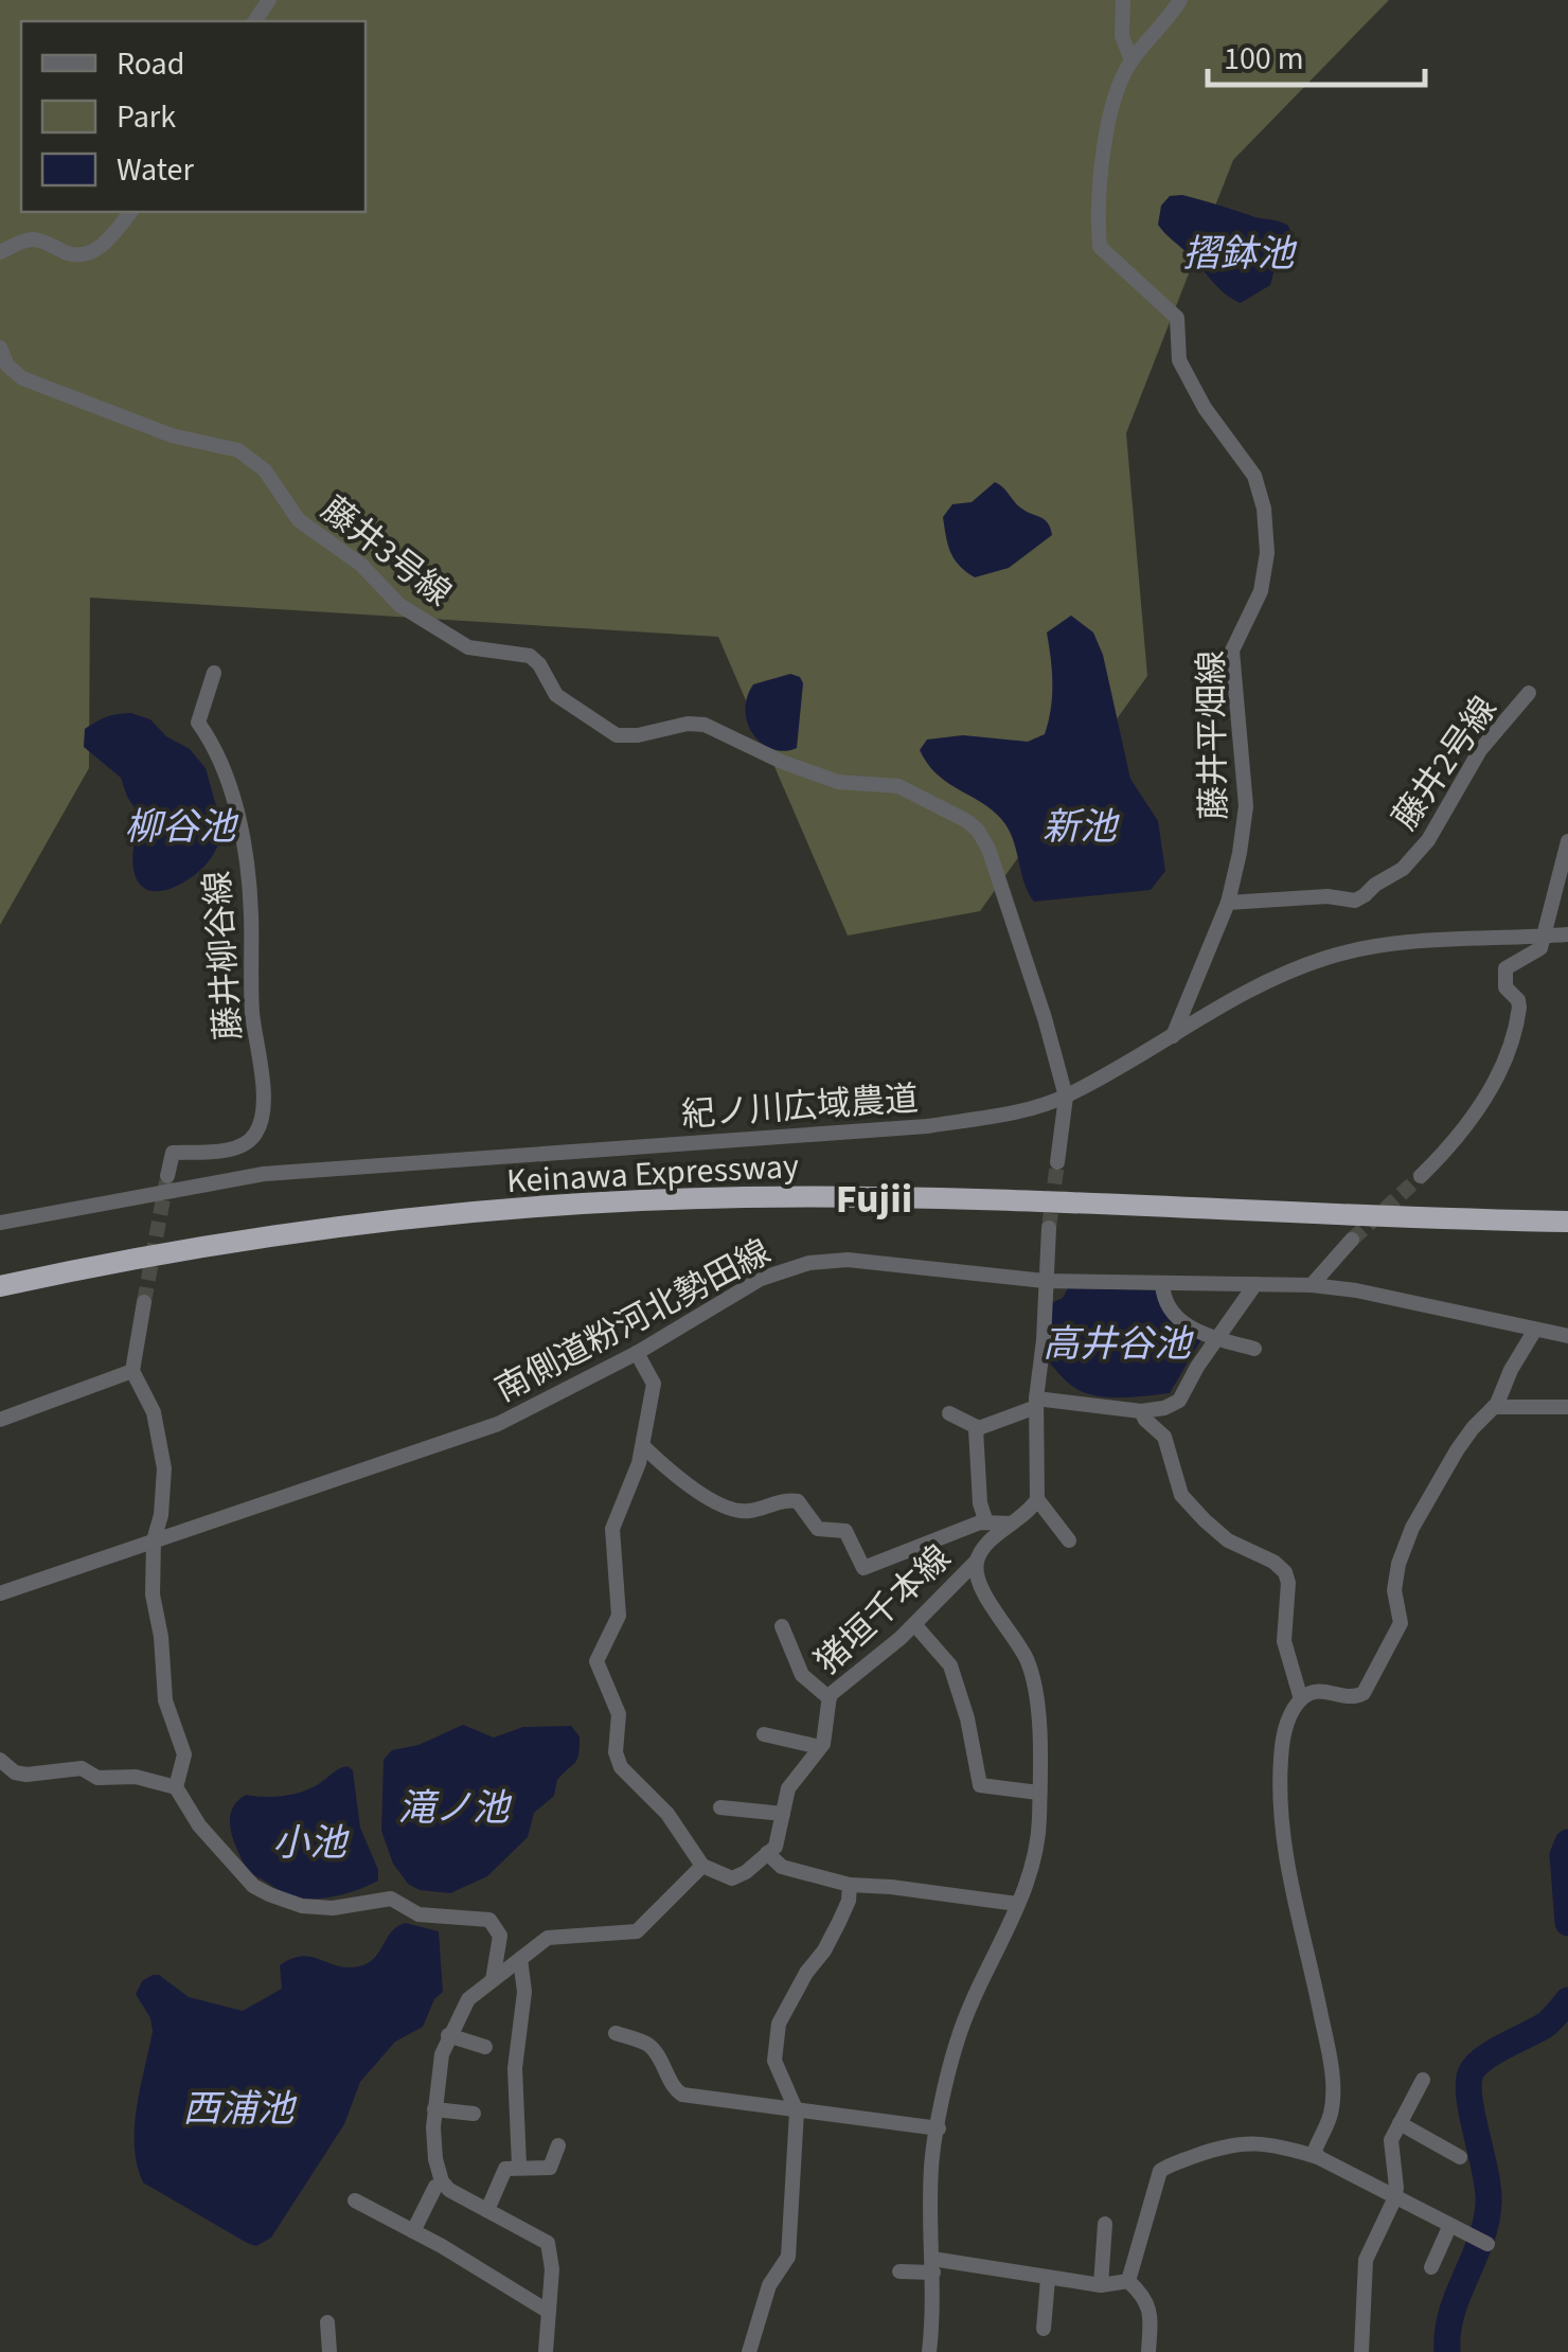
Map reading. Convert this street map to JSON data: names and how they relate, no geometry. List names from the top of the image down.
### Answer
{
  "streets": {
    "highway": ["Keinawa Expressway"],
    "street": [
      "藤井3号線",
      "藤井平畑線",
      "藤井2号線",
      "藤井柳谷線",
      "紀ノ川広域農道",
      "南側道粉河北勢田線",
      "猪垣千本線"
    ]
  },
  "crossings": [
    ["藤井3号線", "紀ノ川広域農道"],
    ["藤井平畑線", "藤井2号線"],
    ["藤井平畑線", "紀ノ川広域農道"]
  ],
  "districts": ["Fujii"],
  "water": [
    "摺鉢池",
    "柳谷池",
    "新池",
    "高井谷池",
    "滝ノ池",
    "小池",
    "西浦池"
  ],
  "legend": ["Road", "Park", "Water"],
  "scale_bar": "100 m"
}
